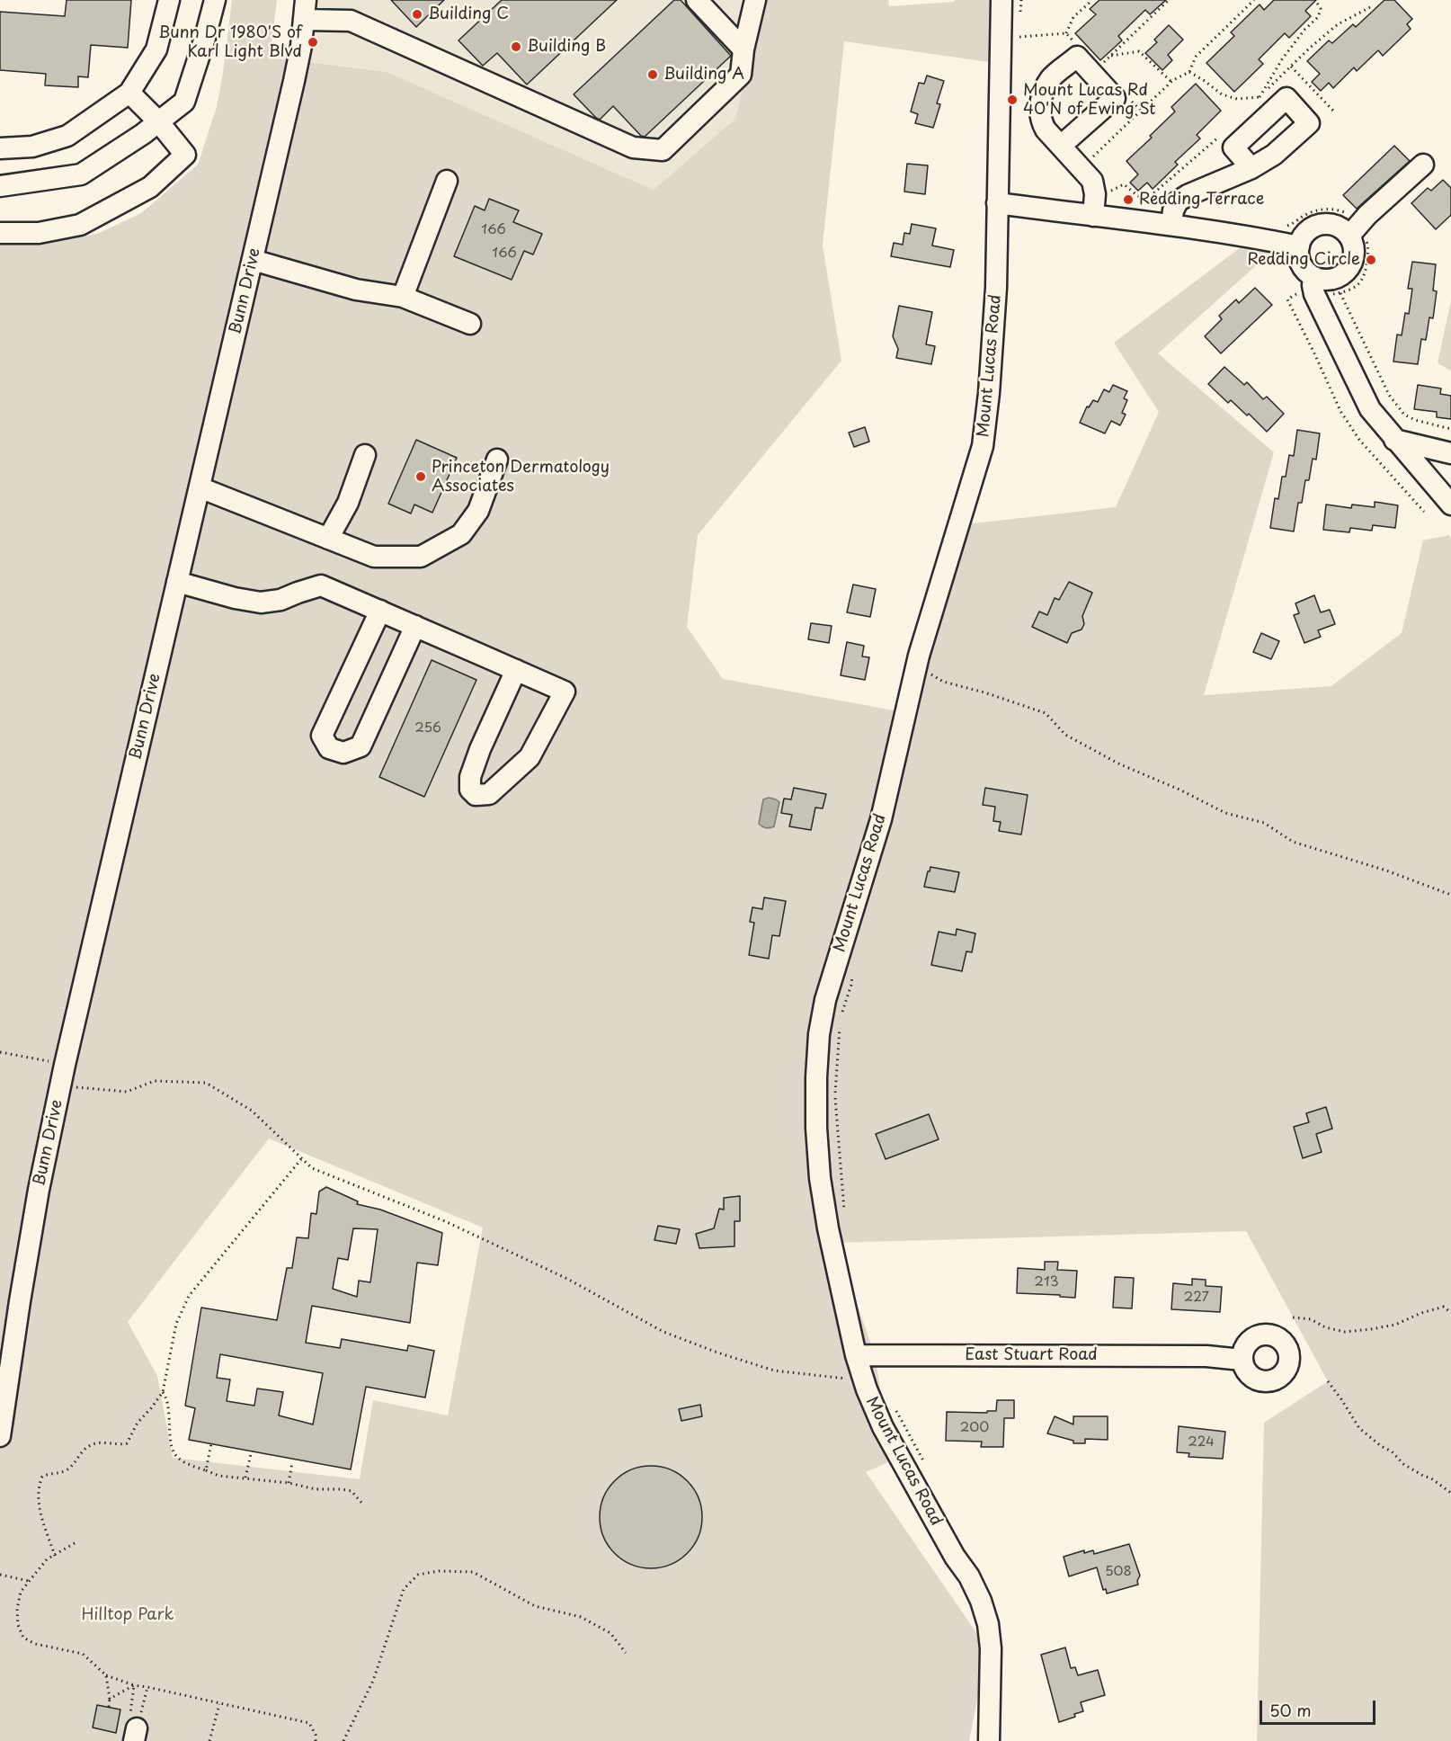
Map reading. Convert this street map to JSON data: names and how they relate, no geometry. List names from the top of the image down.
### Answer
{
  "streets": {
    "street": ["Bunn Drive", "Mount Lucas Road", "East Stuart Road"]
  },
  "crossings": [
    ["Mount Lucas Road", "East Stuart Road"]
  ],
  "parks": ["Hilltop Park"],
  "places": [
    "Building C",
    "Bunn Dr 1980'S of Karl Light Blvd",
    "Building B",
    "Building A",
    "Mount Lucas Rd 40'N of Ewing St",
    "Redding Terrace",
    "Redding Circle",
    "Princeton Dermatology Associates"
  ],
  "house_numbers": [
    "166",
    "166",
    "256",
    "213",
    "227",
    "200",
    "224",
    "508"
  ],
  "scale_bar": "50 m"
}
